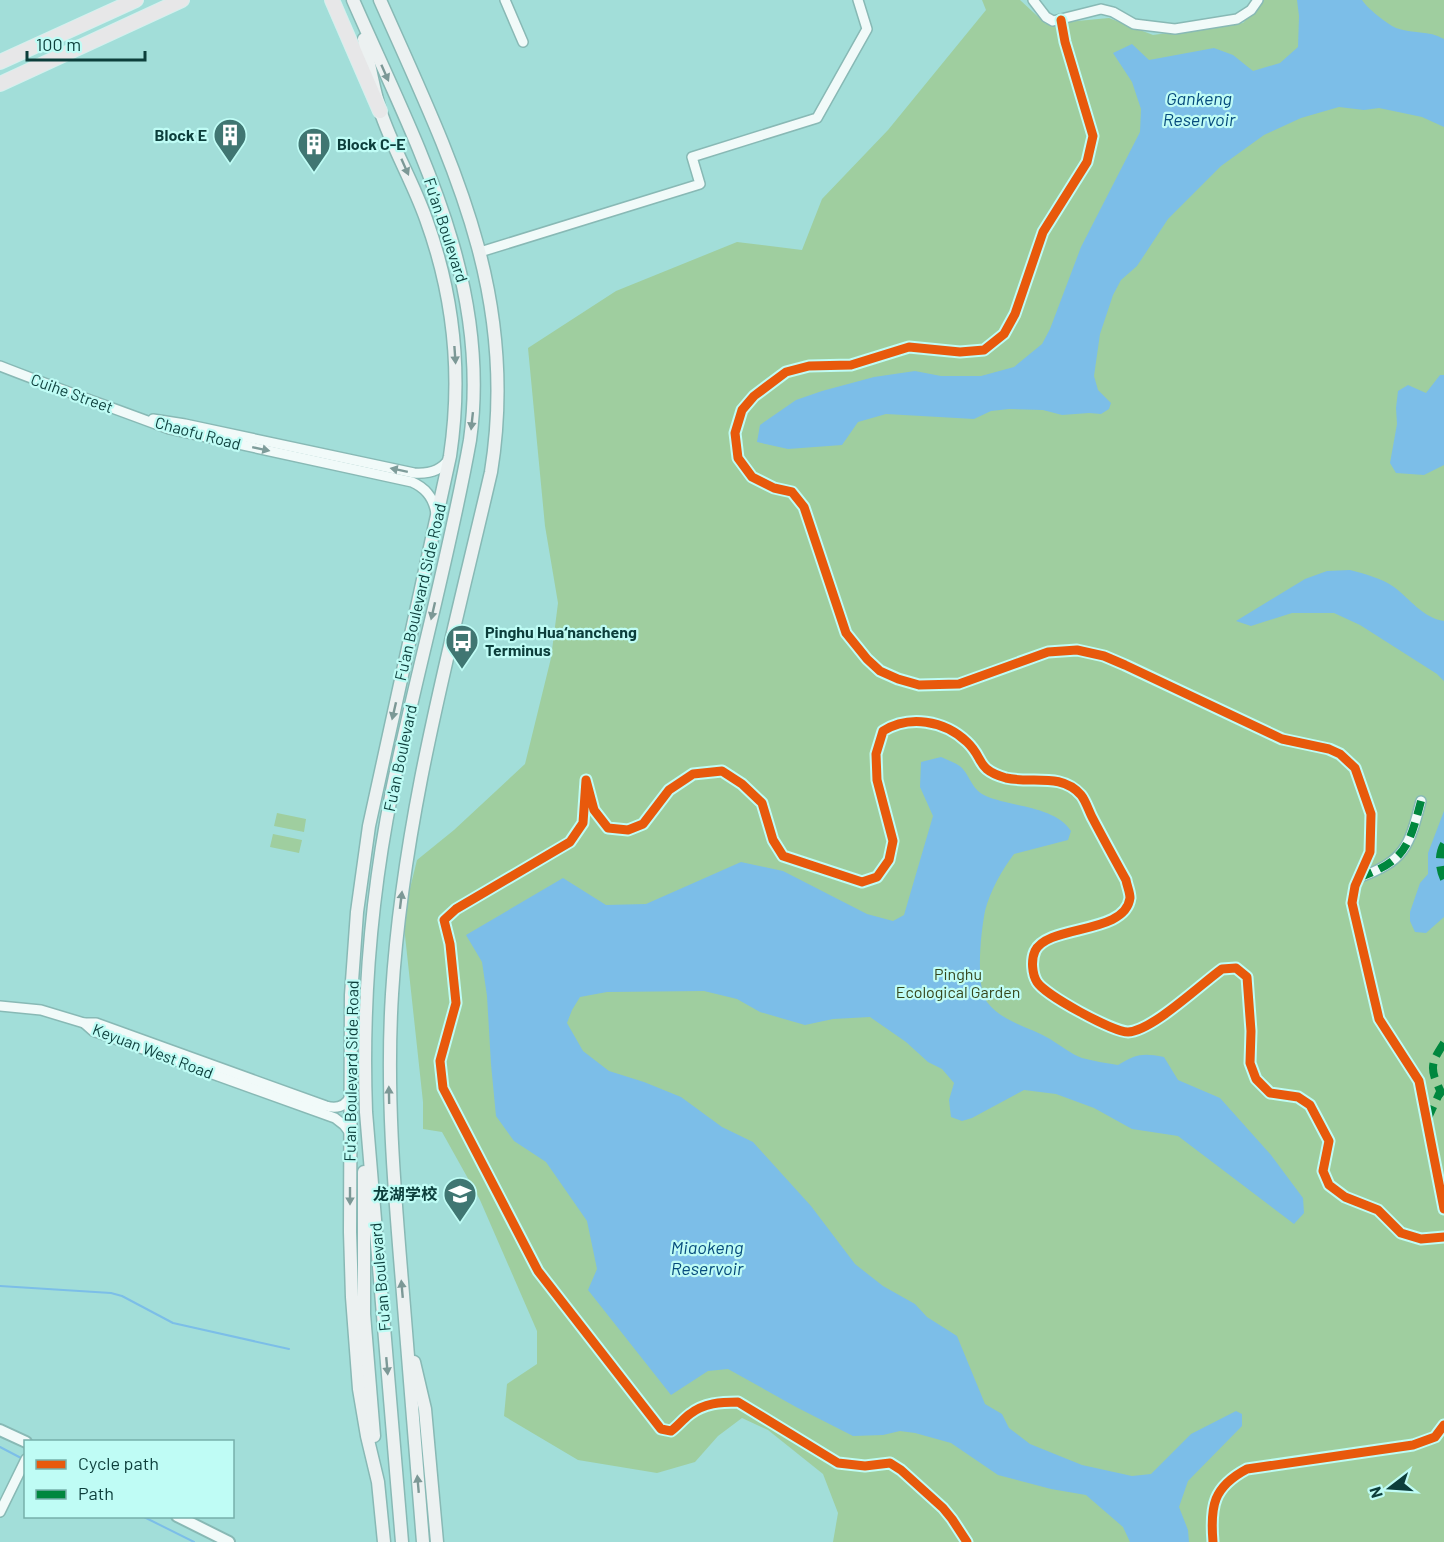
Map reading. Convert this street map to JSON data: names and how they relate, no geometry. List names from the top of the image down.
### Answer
{
  "streets": {
    "main road": ["Fu'an Boulevard", "Fu'an Boulevard Side Road"],
    "street": ["Cuihe Street", "Chaofu Road", "Keyuan West Road"]
  },
  "crossings": [
    ["Fu'an Boulevard", "Fu'an Boulevard Side Road"],
    ["Cuihe Street", "Chaofu Road"],
    ["Chaofu Road", "Fu'an Boulevard Side Road"],
    ["Fu'an Boulevard Side Road", "Keyuan West Road"]
  ],
  "water": ["Gankeng Reservoir", "Miaokeng Reservoir"],
  "parks": ["Pinghu Ecological Garden"],
  "places": {
    "building": ["Block E", "Block C-E"],
    "bus stop": ["Pinghu Hua‘nancheng Terminus"],
    "school or university": ["龙湖学校"]
  },
  "legend": ["Cycle path", "Path"],
  "scale_bar": "100 m",
  "north": "left"
}
